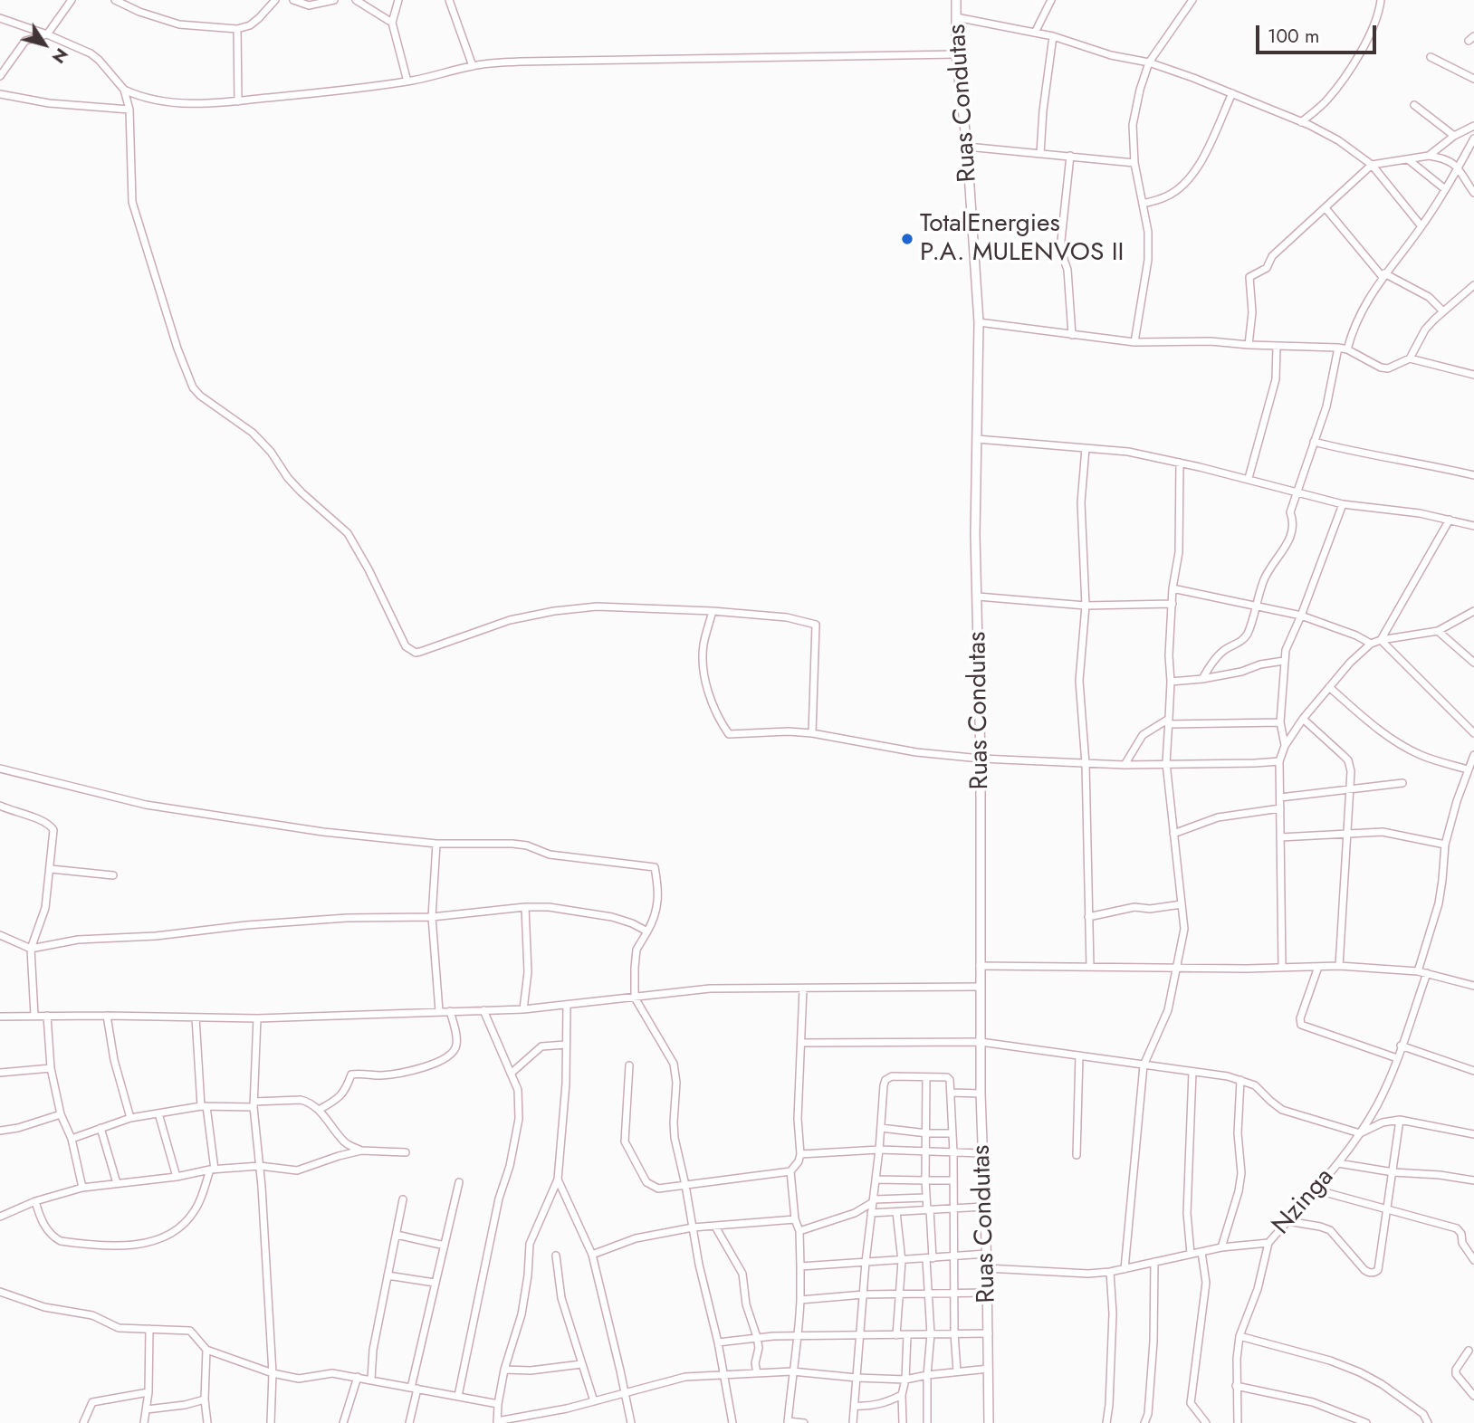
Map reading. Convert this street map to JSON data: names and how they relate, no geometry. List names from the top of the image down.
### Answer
{
  "streets": {
    "street": ["Ruas Condutas", "Nzinga"]
  },
  "crossings": [
    ["Ruas Condutas", "Nzinga"]
  ],
  "places": ["TotalEnergies P.A. MULENVOS II"],
  "scale_bar": "100 m",
  "north": "bottom right"
}
